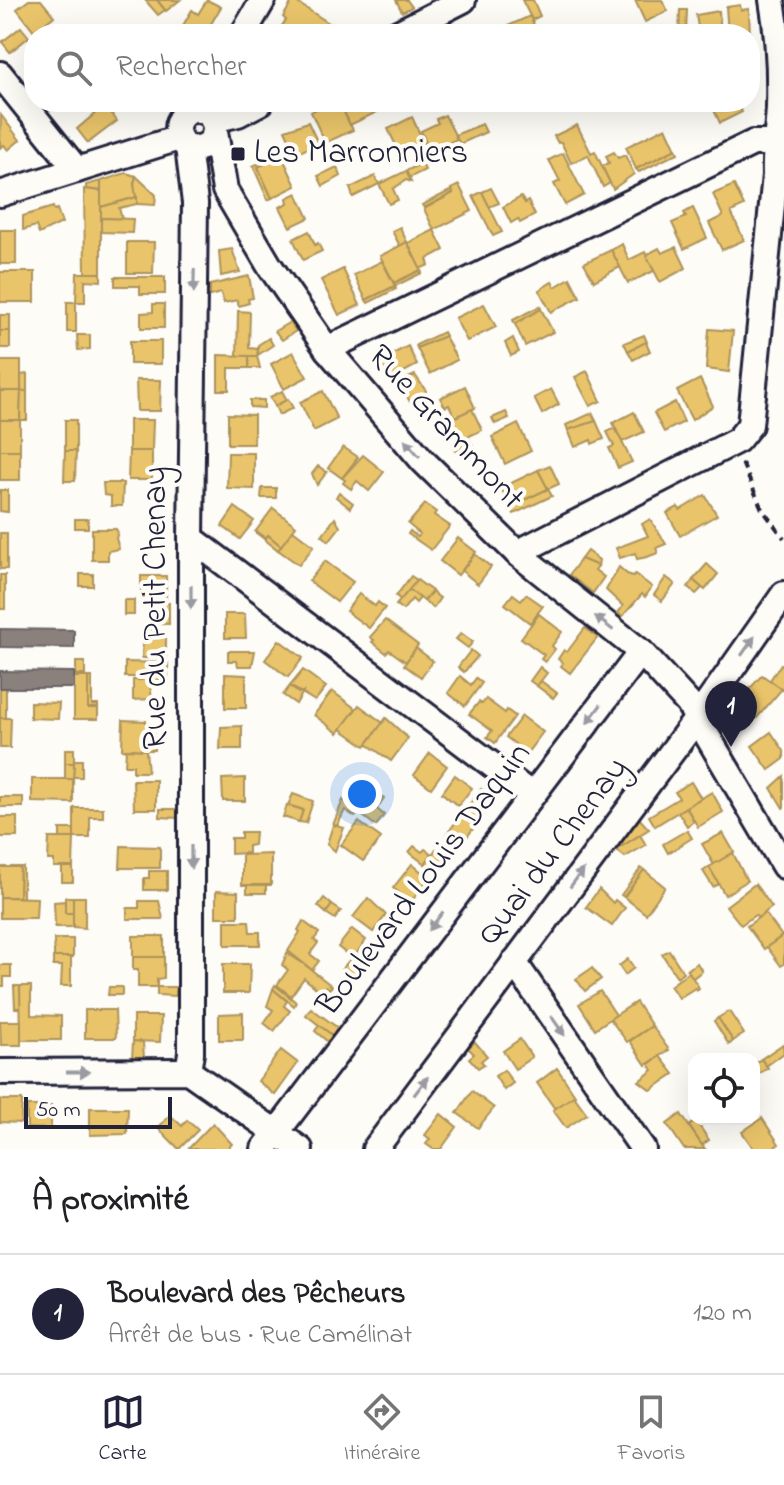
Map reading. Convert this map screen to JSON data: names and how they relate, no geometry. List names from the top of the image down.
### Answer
{
  "streets": {
    "street": [
      "Rue Grammont",
      "Rue du Petit Chenay",
      "Quai du Chenay",
      "Boulevard Louis Daquin"
    ]
  },
  "crossings": [
    ["Rue Grammont", "Quai du Chenay"],
    ["Rue Grammont", "Boulevard Louis Daquin"]
  ],
  "one_way": ["Rue du Petit Chenay", "Quai du Chenay", "Boulevard Louis Daquin"],
  "places": {
    "transit": ["Les Marronniers"]
  },
  "scale_bar": "50 m",
  "page": {
    "search": "Rechercher",
    "pins": "1",
    "scale": "50 m",
    "heading": "À proximité",
    "list": [
      {
        "mark": "1",
        "name": "Boulevard des Pêcheurs",
        "note": "Arrêt de bus · Rue Camélinat",
        "value": "120 m"
      }
    ],
    "nav": ["Carte", "Itinéraire", "Favoris"]
  }
}
